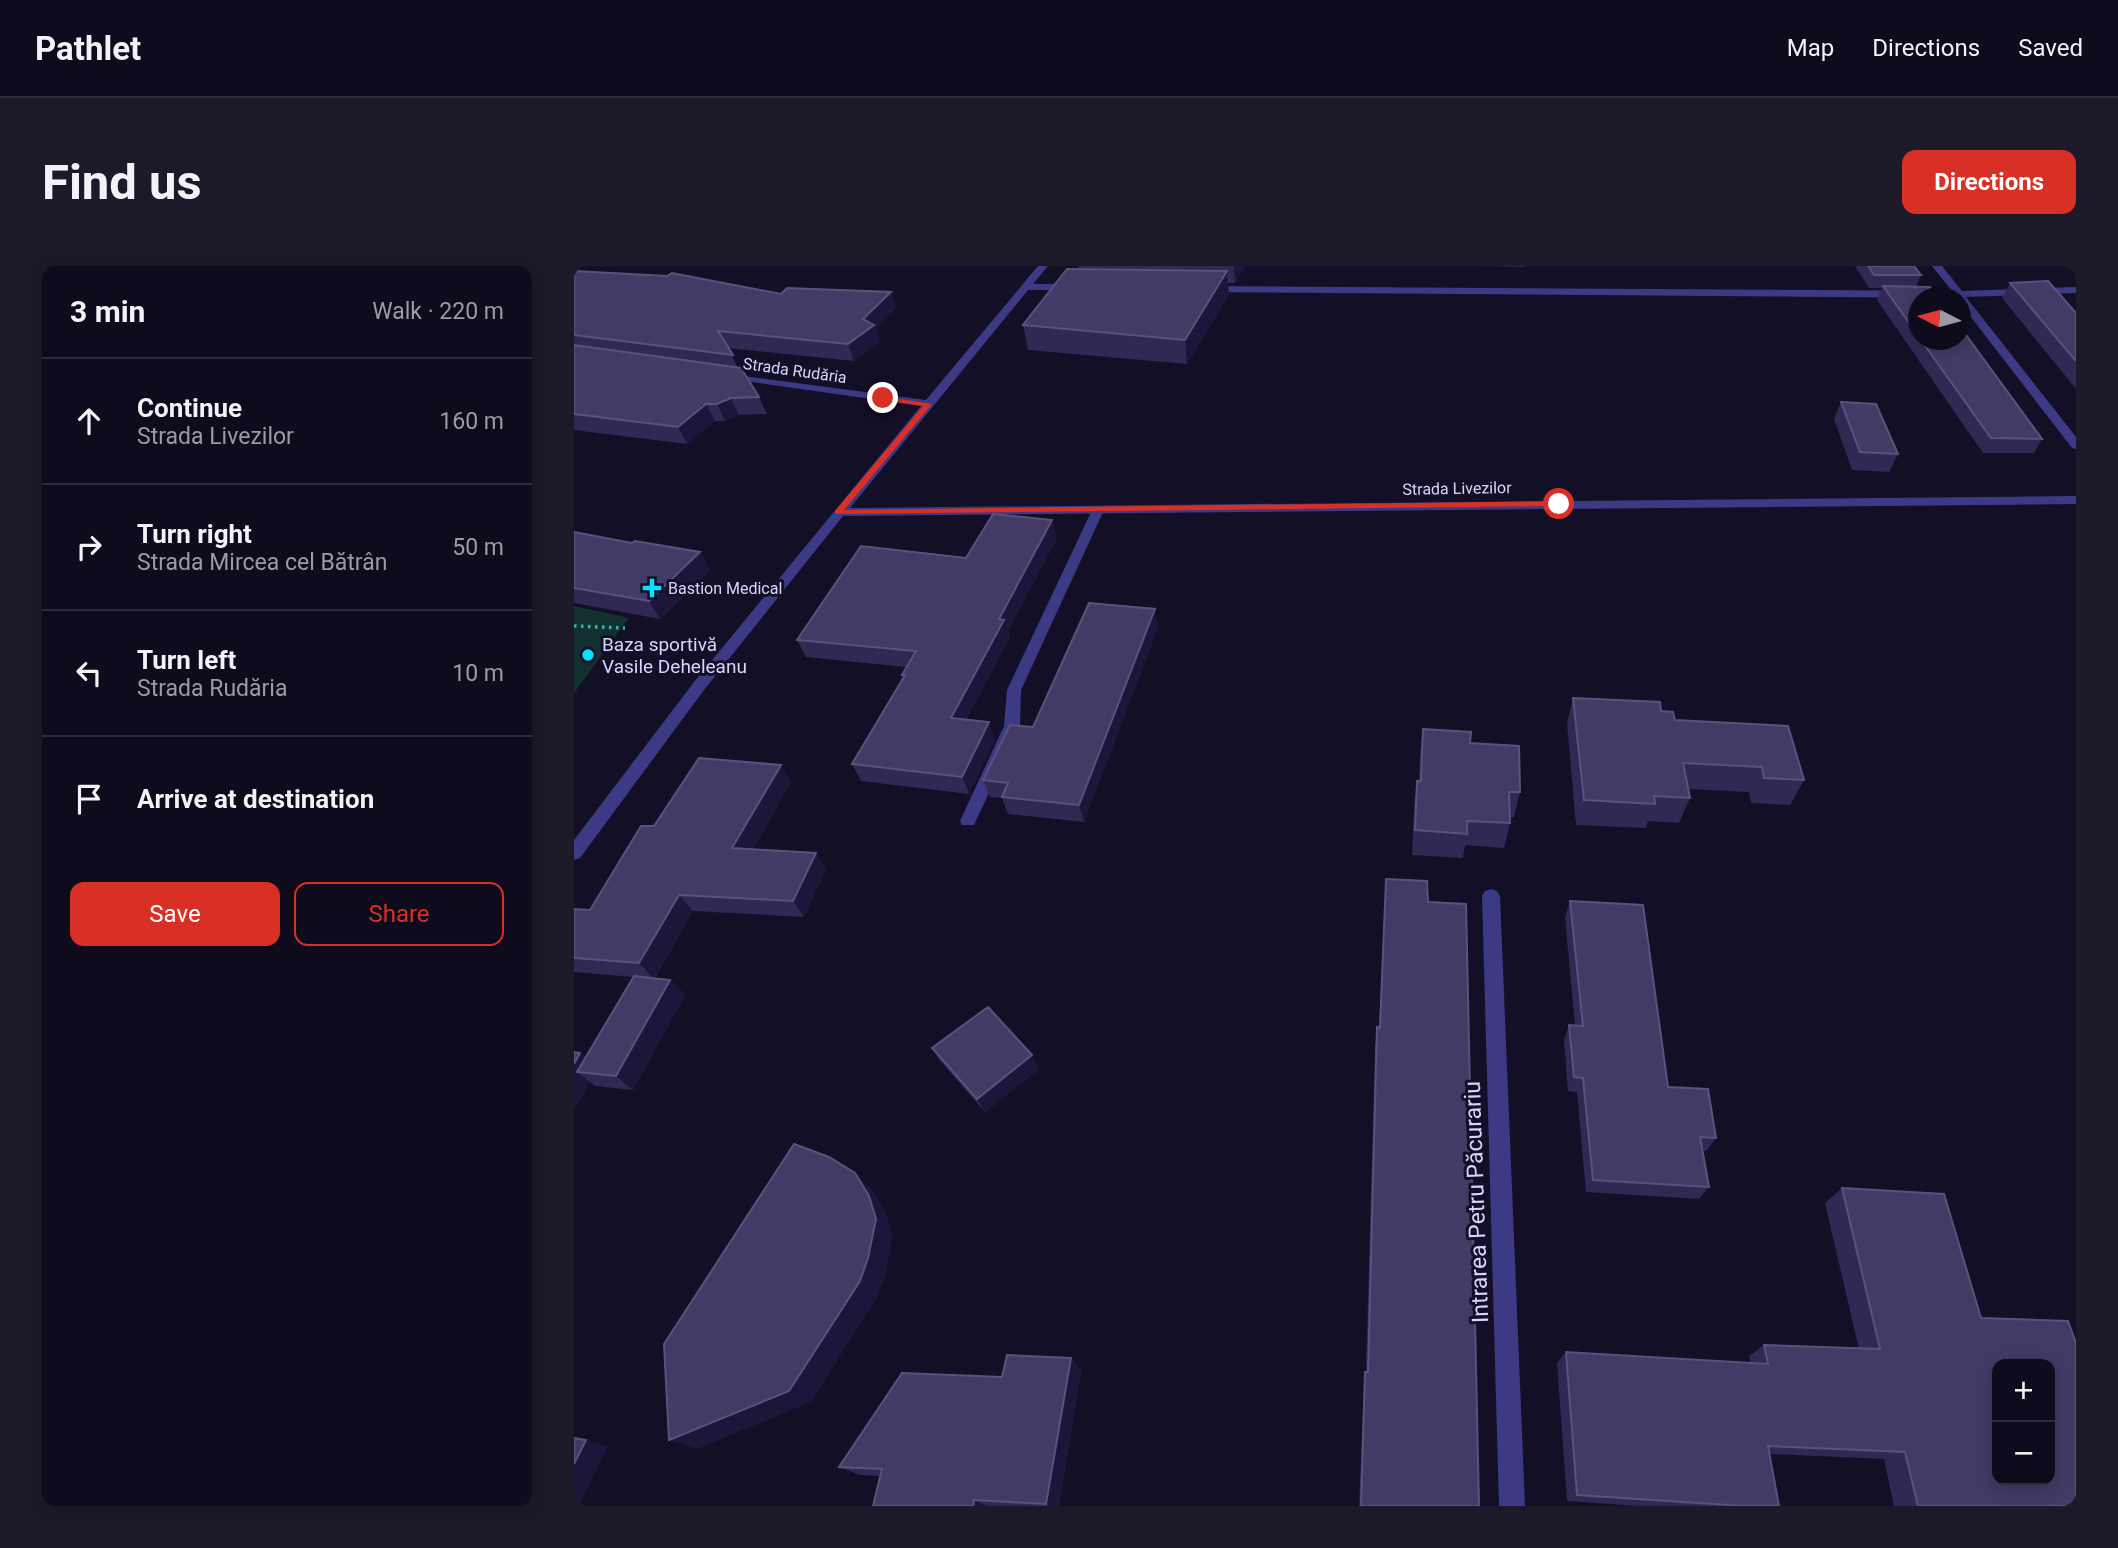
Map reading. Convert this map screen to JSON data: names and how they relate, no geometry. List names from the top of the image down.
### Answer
{
  "streets": {
    "street": ["Strada Rudăria", "Strada Livezilor", "Intrarea Petru Păcurariu"]
  },
  "places": {
    "health": ["Bastion Medical"],
    "other": ["Baza sportivă Vasile Deheleanu"]
  },
  "north": "left",
  "page": {
    "header": "Pathlet",
    "nav": ["Map", "Directions", "Saved"],
    "buttons": [
      "Directions",
      ["Save", "Share"]
    ],
    "title": "Find us",
    "heading": ["3 min", "Walk · 220 m"],
    "list": [
      ["Continue", "Strada Livezilor", "160 m"],
      ["Turn right", "Strada Mircea cel Bătrân", "50 m"],
      ["Turn left", "Strada Rudăria", "10 m"],
      "Arrive at destination"
    ],
    "map_buttons": ["+", "−"]
  }
}
